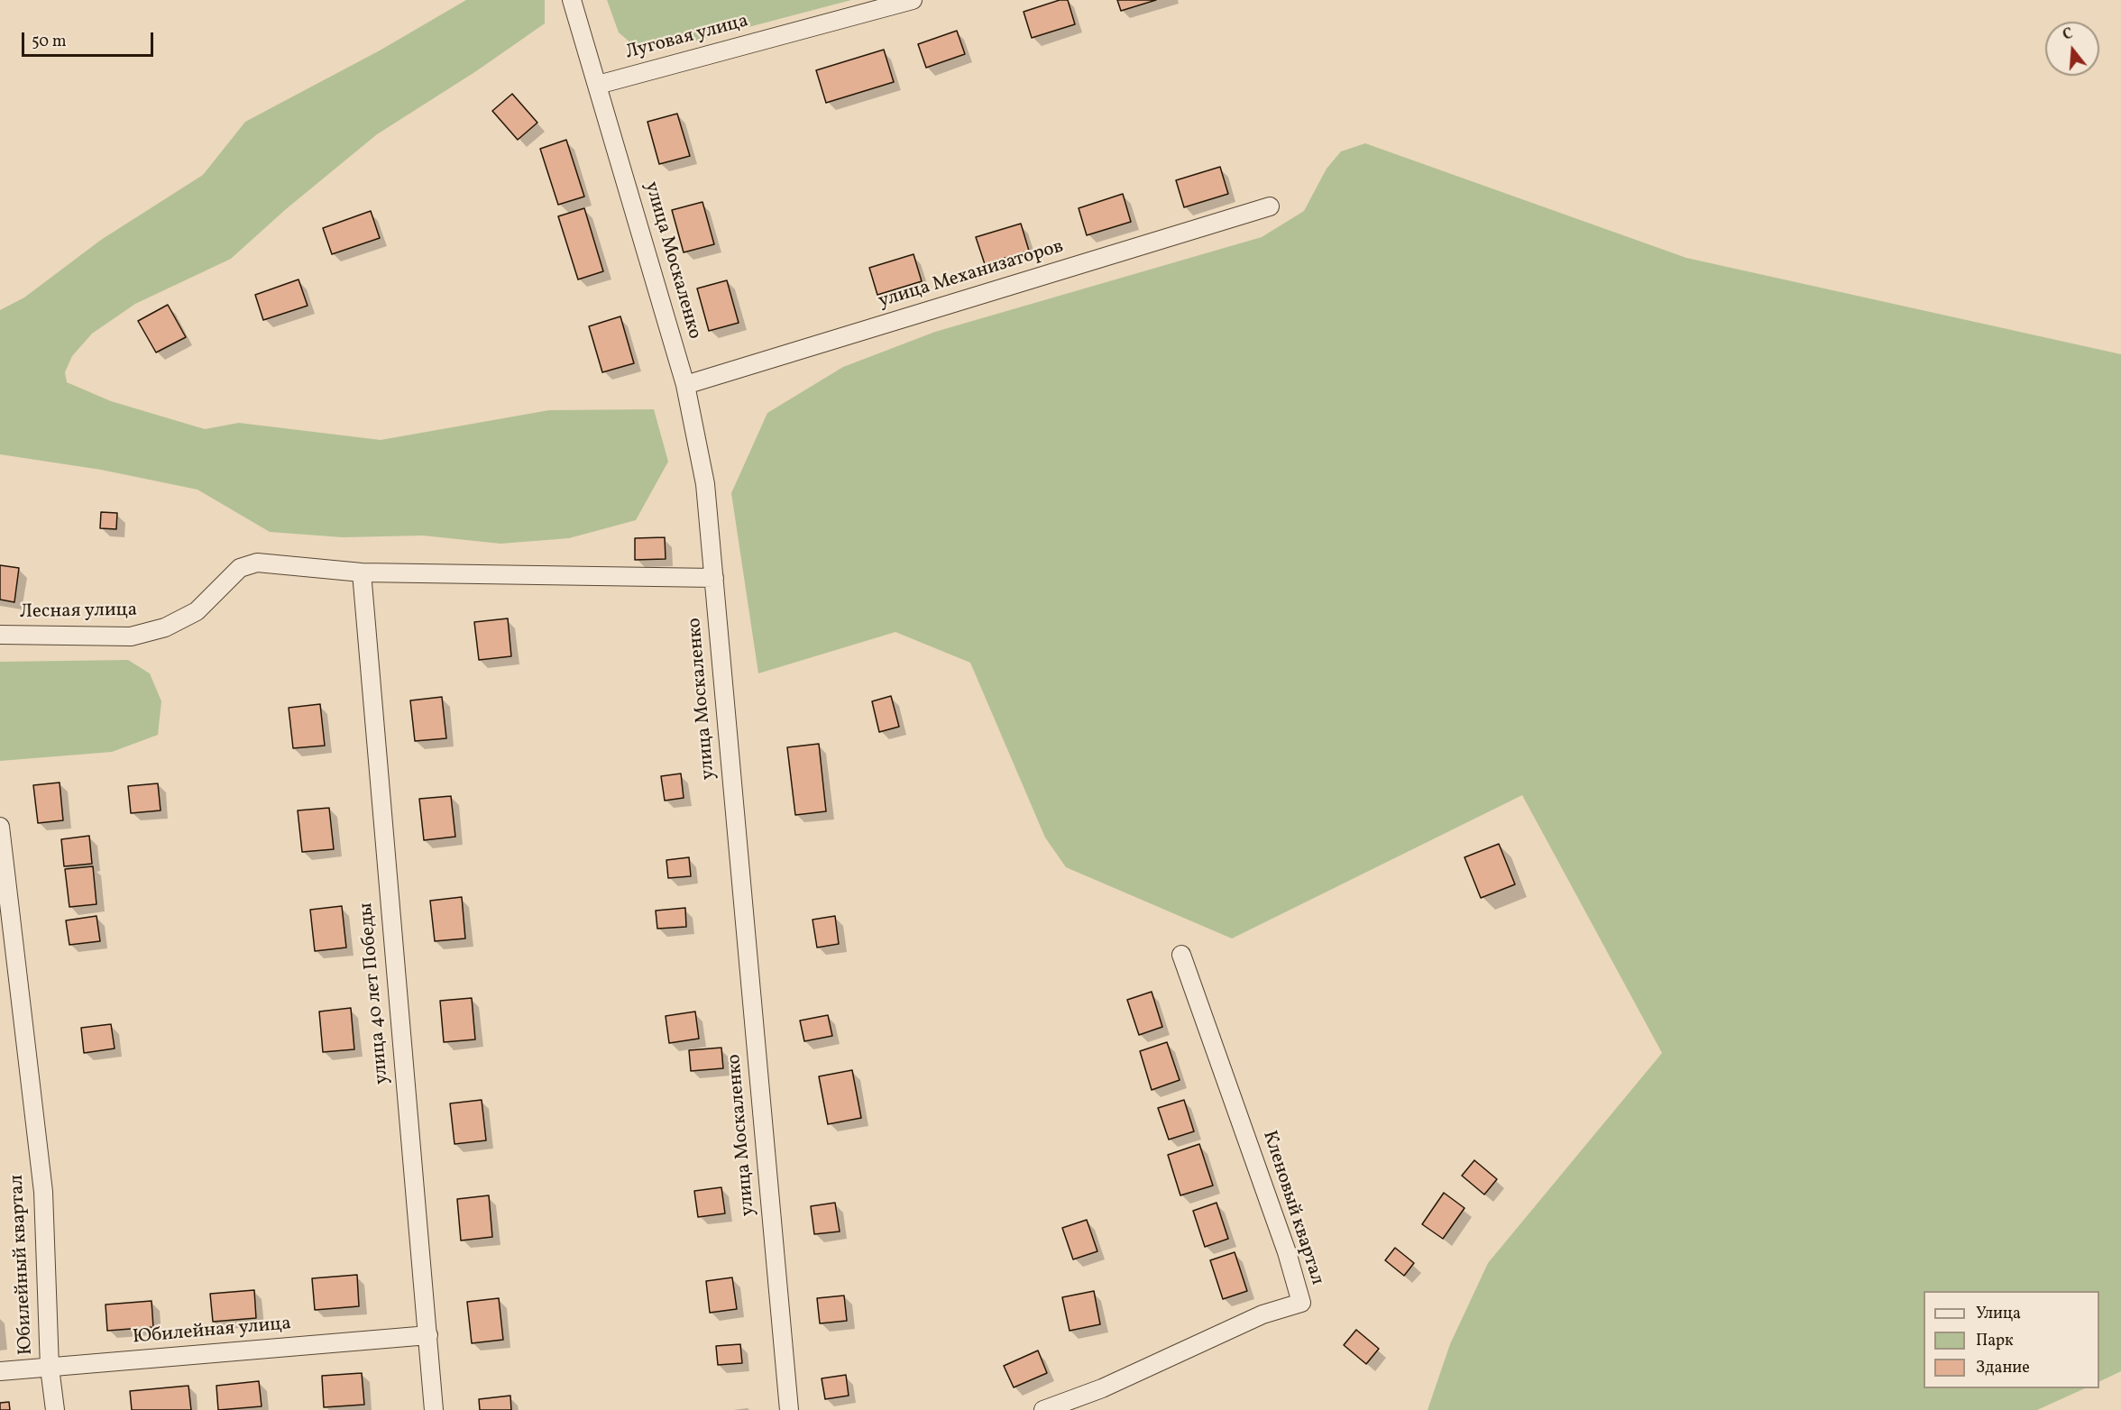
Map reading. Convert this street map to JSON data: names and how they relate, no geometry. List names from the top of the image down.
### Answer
{
  "streets": {
    "street": [
      "Луговая улица",
      "улица Москаленко",
      "улица Механизаторов",
      "Лесная улица",
      "улица 40 лет Победы",
      "Кленовый квартал",
      "Юбилейный квартал",
      "Юбилейная улица"
    ]
  },
  "crossings": [
    ["Луговая улица", "улица Москаленко"],
    ["улица Москаленко", "улица Механизаторов"],
    ["улица Москаленко", "Лесная улица"],
    ["Лесная улица", "улица 40 лет Победы"],
    ["улица 40 лет Победы", "Юбилейная улица"],
    ["Юбилейный квартал", "Юбилейная улица"]
  ],
  "legend": ["Улица", "Парк", "Здание"],
  "scale_bar": "50 m",
  "north": "top"
}
